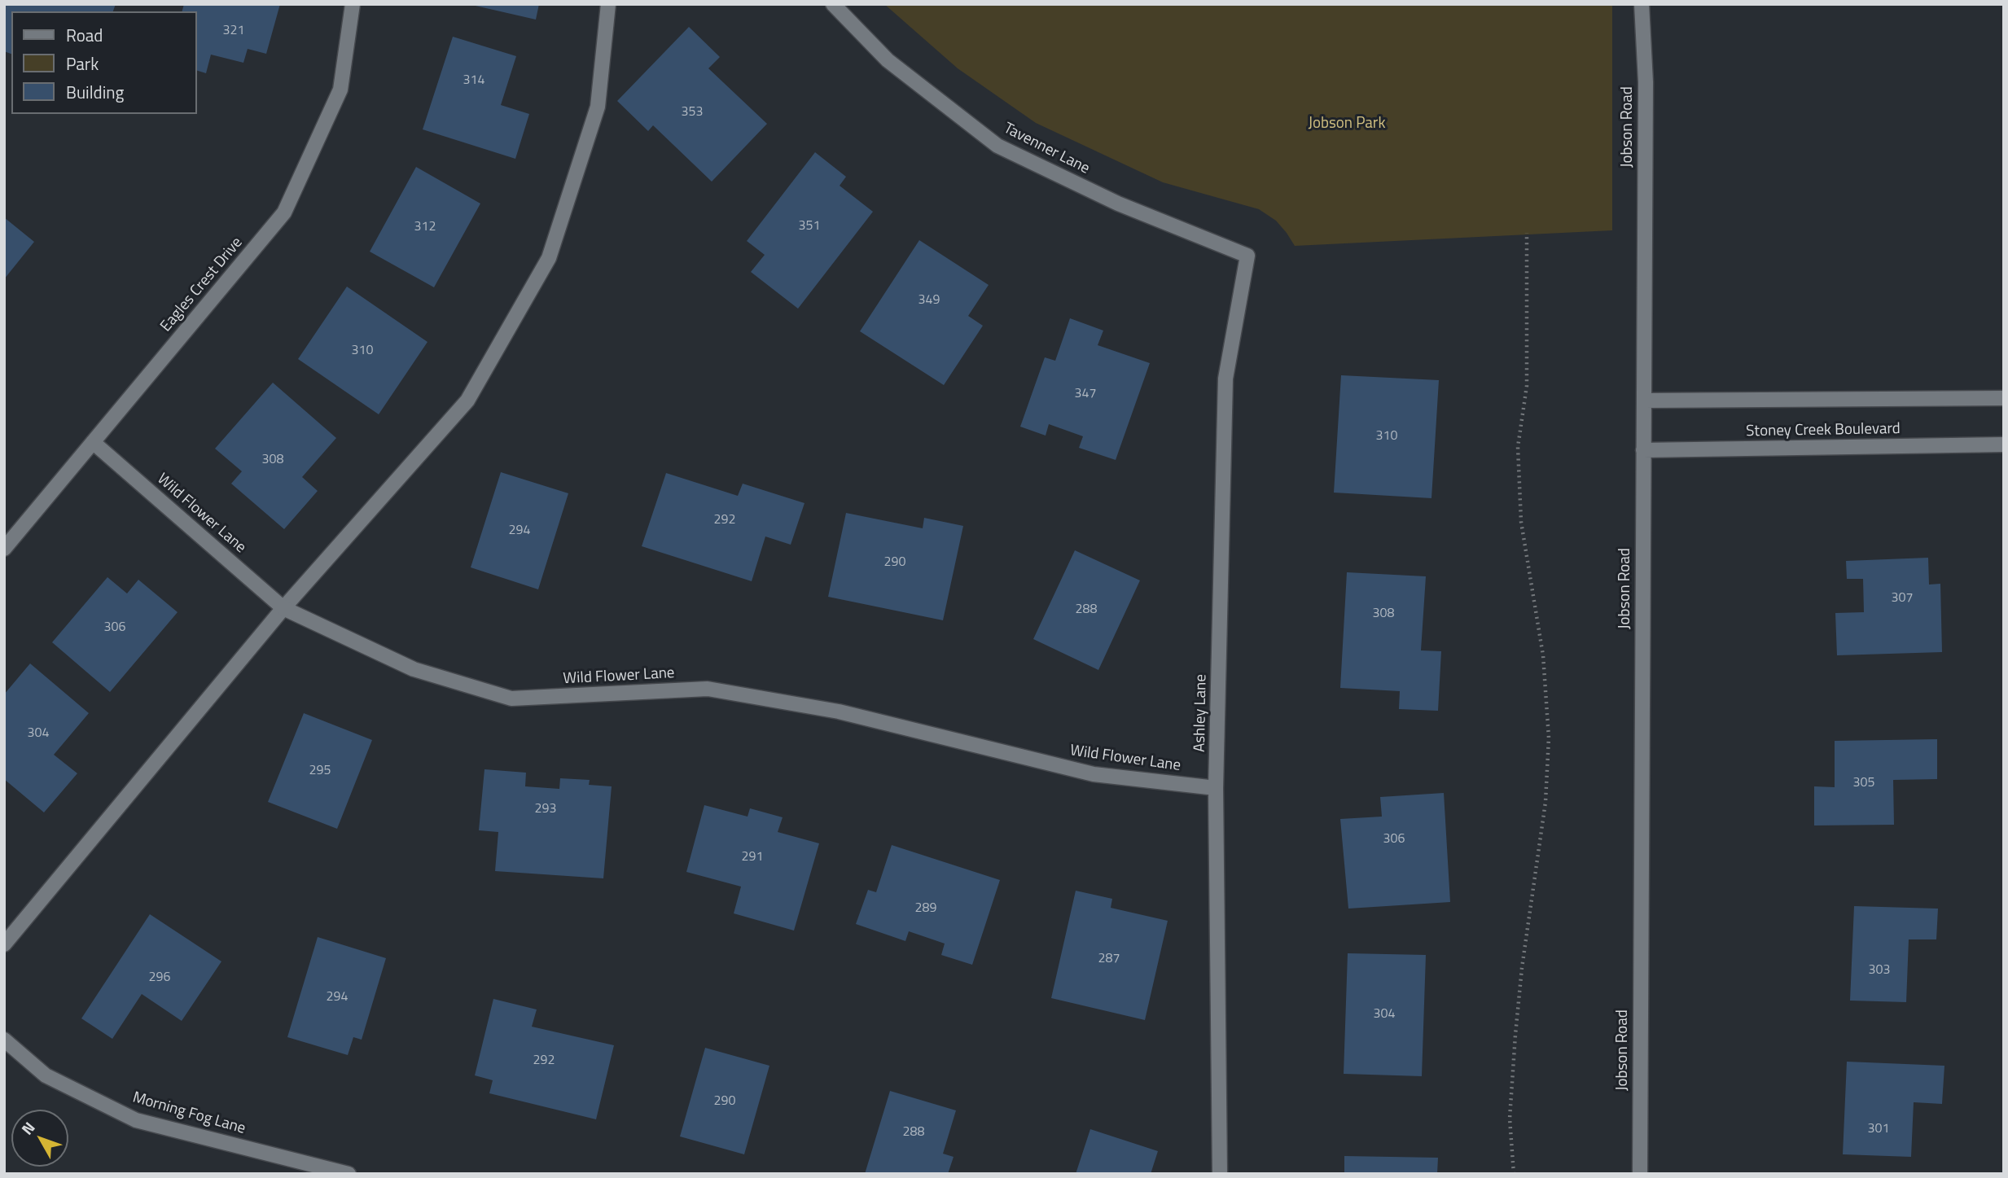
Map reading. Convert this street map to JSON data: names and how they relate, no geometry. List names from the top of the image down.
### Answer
{
  "streets": {
    "street": [
      "Jobson Road",
      "Tavenner Lane",
      "Eagles Crest Drive",
      "Stoney Creek Boulevard",
      "Wild Flower Lane",
      "Ashley Lane",
      "Morning Fog Lane"
    ]
  },
  "crossings": [
    ["Jobson Road", "Stoney Creek Boulevard"],
    ["Tavenner Lane", "Ashley Lane"],
    ["Eagles Crest Drive", "Wild Flower Lane"],
    ["Wild Flower Lane", "Ashley Lane"]
  ],
  "parks": ["Jobson Park"],
  "house_numbers": [
    "321",
    "314",
    "353",
    "351",
    "312",
    "349",
    "310",
    "347",
    "310",
    "308",
    "292",
    "294",
    "290",
    "307",
    "288",
    "308",
    "306",
    "304",
    "295",
    "305",
    "293",
    "306",
    "291",
    "289",
    "287",
    "303",
    "296",
    "294",
    "304",
    "292",
    "290",
    "301",
    "288"
  ],
  "legend": ["Road", "Park", "Building"],
  "north": "top left"
}
